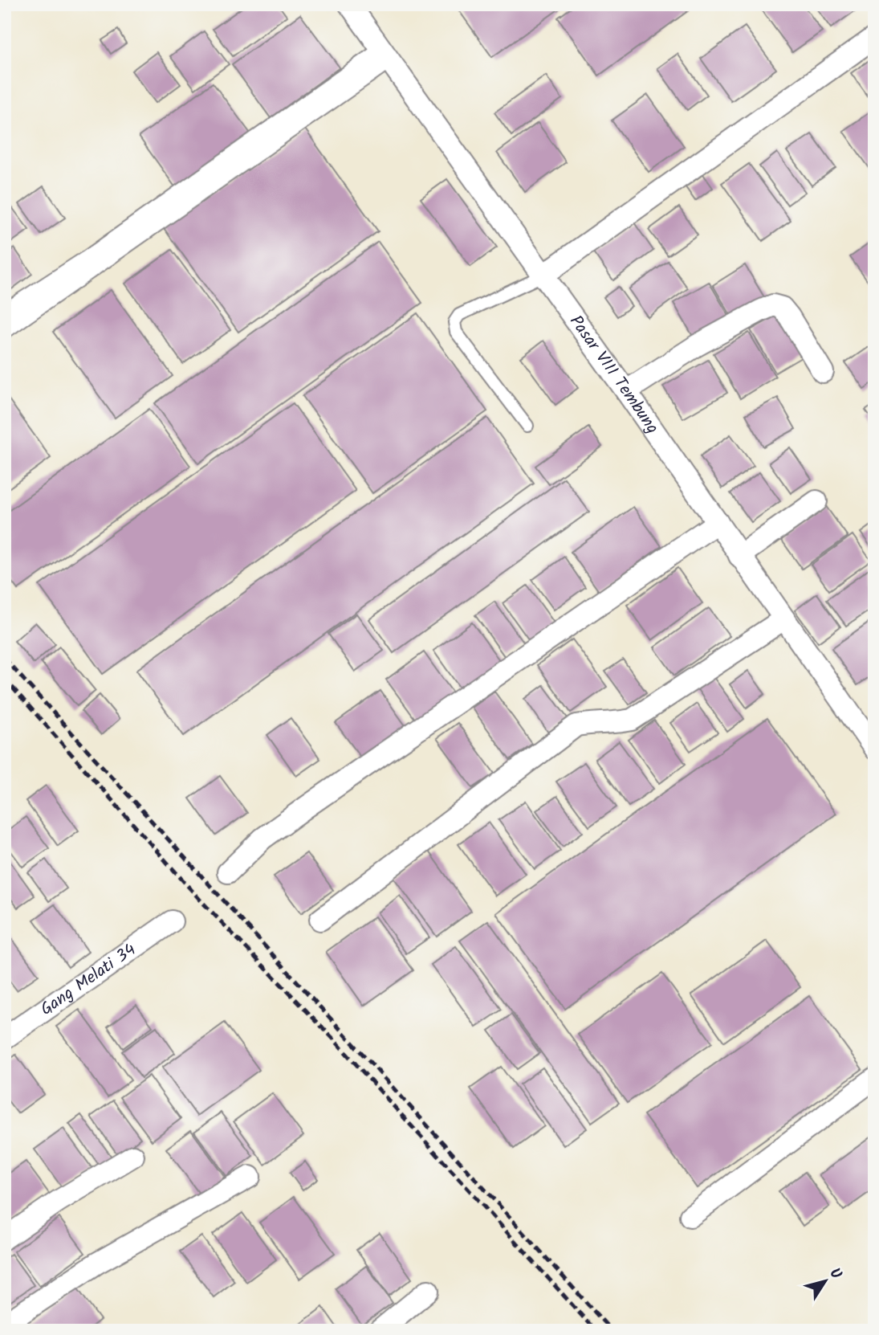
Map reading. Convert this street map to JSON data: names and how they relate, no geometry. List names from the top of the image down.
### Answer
{
  "streets": {
    "street": ["Pasar VIII Tembung", "Gang Melati 34"]
  },
  "north": "top right"
}
